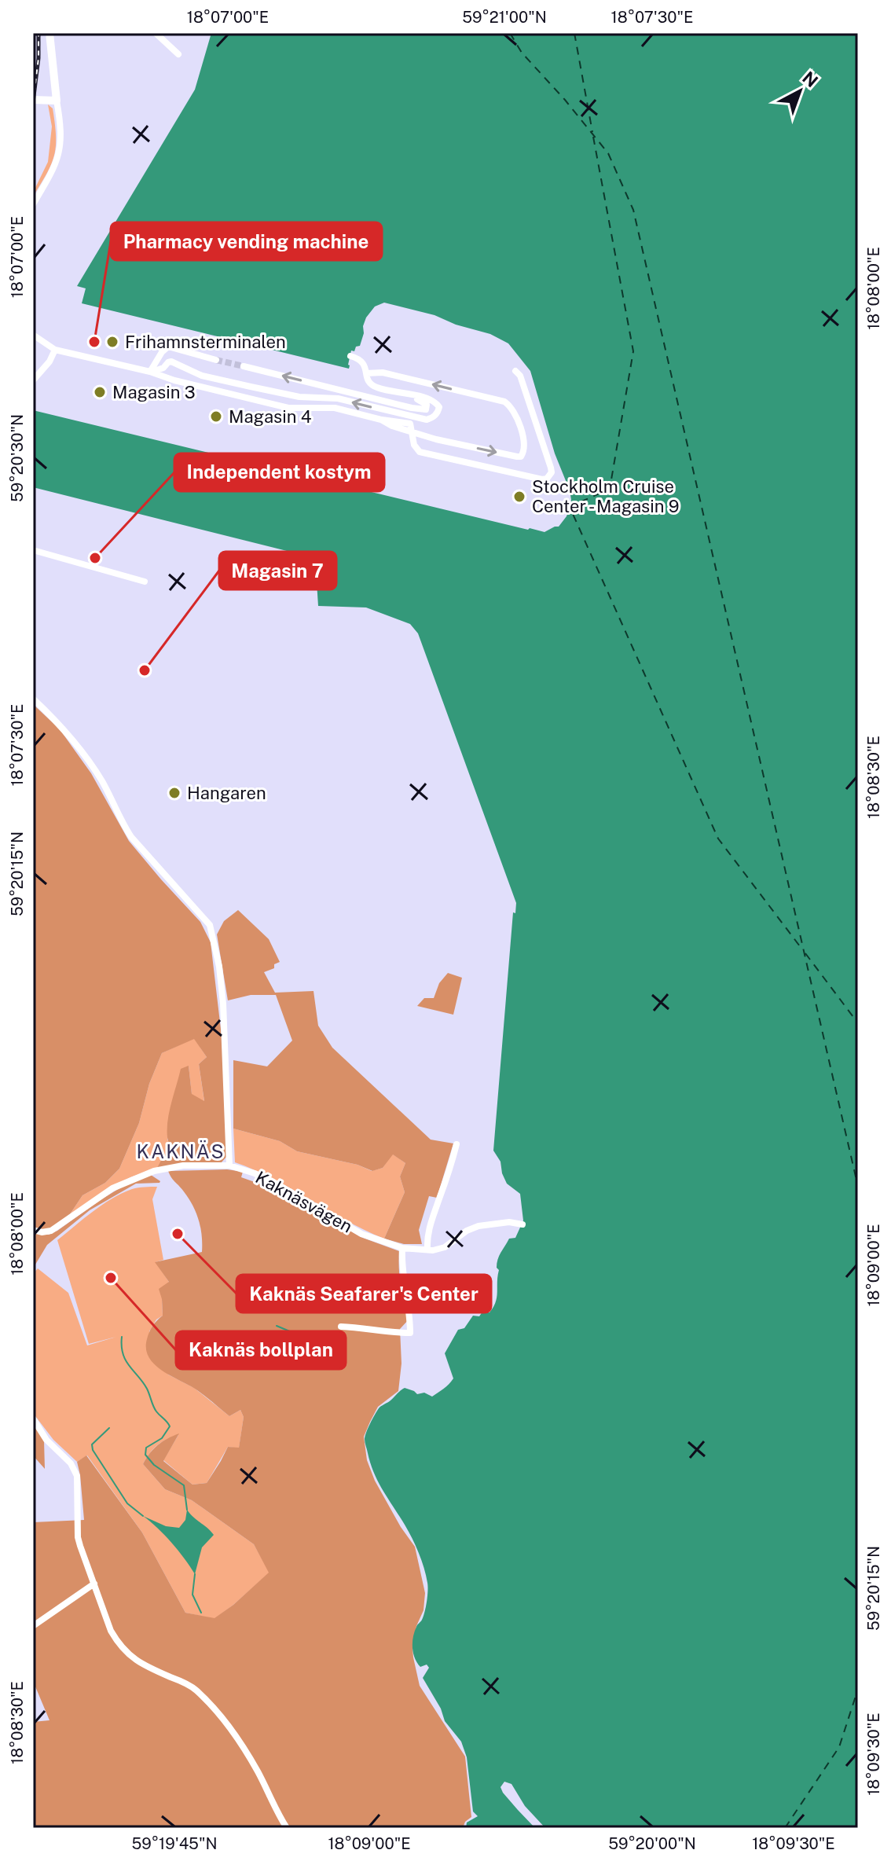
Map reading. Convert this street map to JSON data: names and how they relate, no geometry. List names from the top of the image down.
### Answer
{
  "streets": {
    "street": ["Kaknäsvägen"]
  },
  "districts": ["KAKNÄS"],
  "places": [
    "Pharmacy vending machine",
    "Frihamnsterminalen",
    "Magasin 3",
    "Magasin 4",
    "Stockholm Cruise Center - Magasin 9",
    "Independent kostym",
    "Magasin 7",
    "Hangaren",
    "Kaknäs Seafarer's Center",
    "Kaknäs bollplan"
  ],
  "north": "top right",
  "coordinates": [
    "18°07'00\"E",
    "59°21'00\"N",
    "18°07'30\"E",
    "18°08'00\"E",
    "59°20'30\"N",
    "18°08'30\"E",
    "59°20'15\"N",
    "18°09'00\"E",
    "18°09'30\"E",
    "59°19'45\"N",
    "59°20'00\"N"
  ]
}
